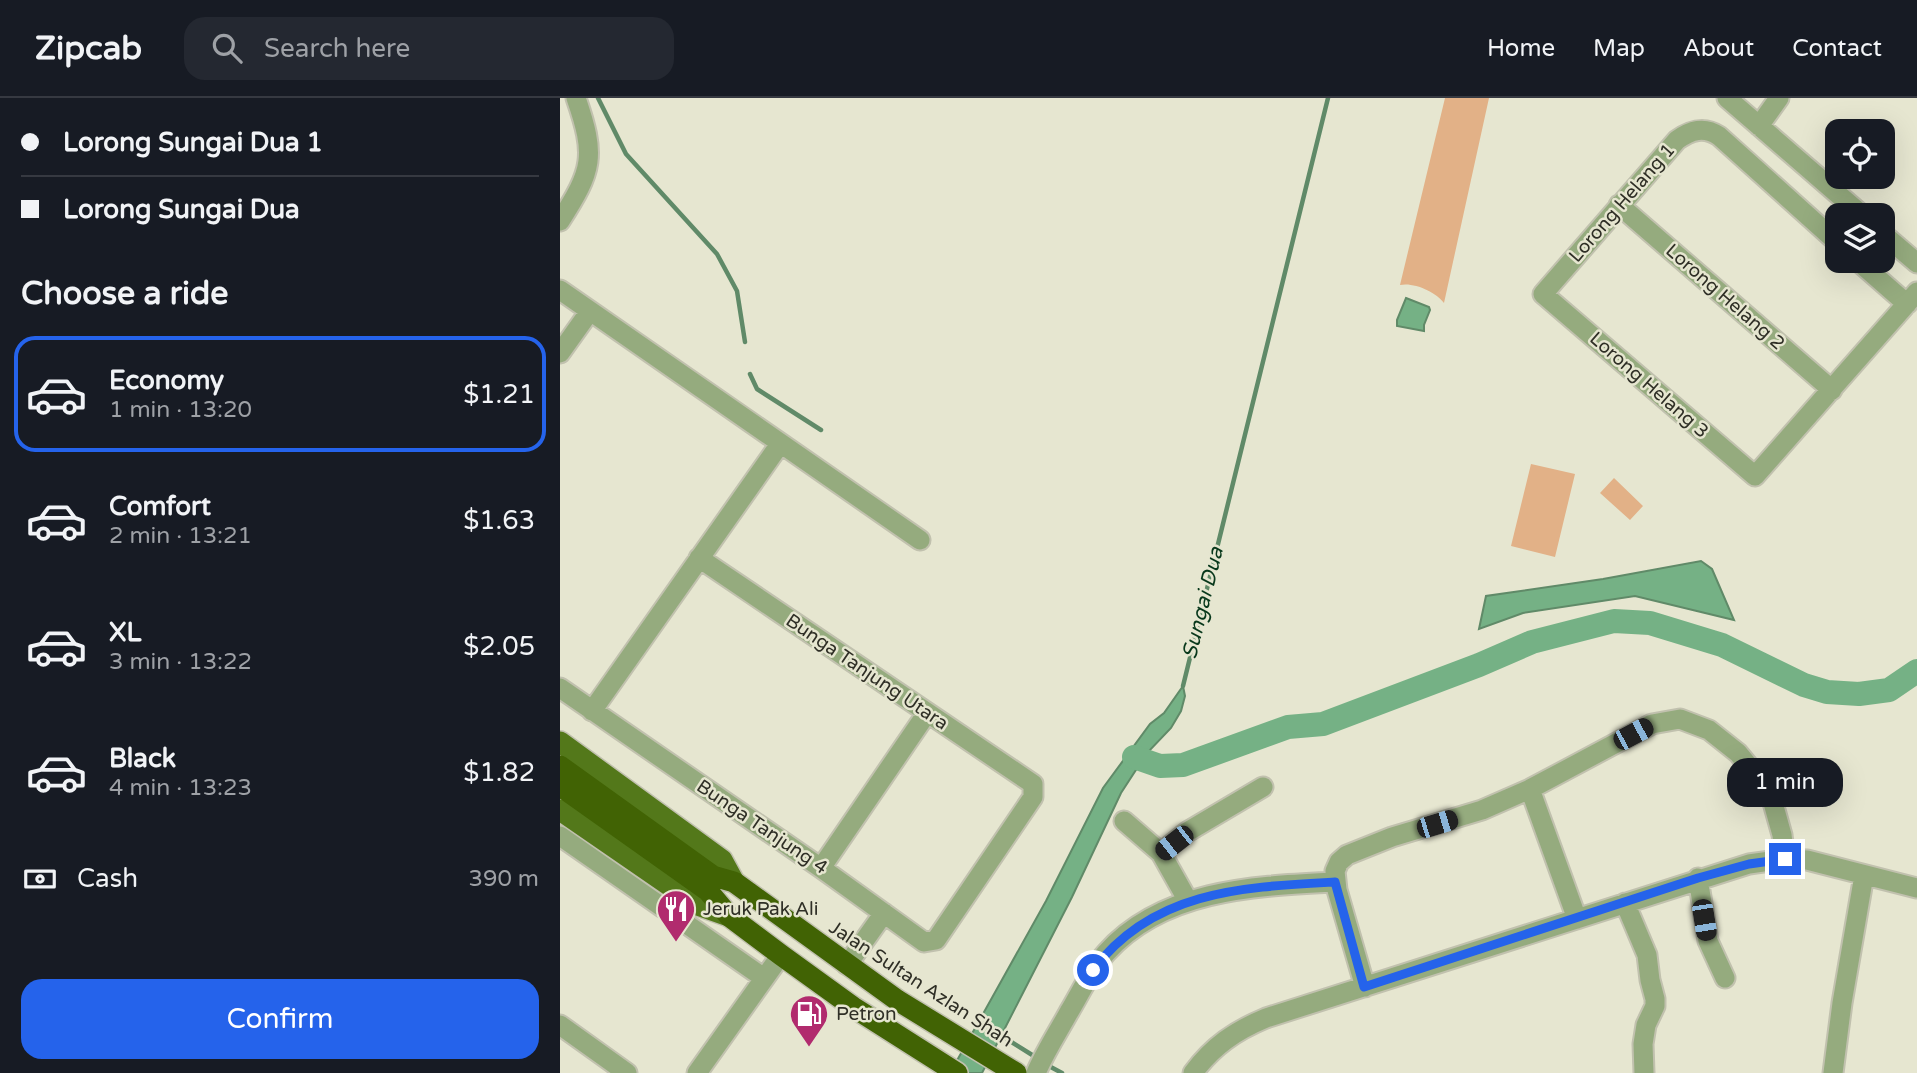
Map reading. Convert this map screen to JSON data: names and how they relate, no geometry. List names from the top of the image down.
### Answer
{
  "streets": {
    "highway": ["Jalan Sultan Azlan Shah"],
    "street": [
      "Lorong Helang 1",
      "Lorong Helang 2",
      "Lorong Helang 3",
      "Bunga Tanjung Utara",
      "Bunga Tanjung 4"
    ]
  },
  "crossings": [
    ["Lorong Helang 1", "Lorong Helang 2"],
    ["Lorong Helang 1", "Lorong Helang 3"],
    ["Lorong Helang 2", "Lorong Helang 3"],
    ["Bunga Tanjung Utara", "Bunga Tanjung 4"]
  ],
  "water": ["Sungai Dua"],
  "places": {
    "restaurant": ["Jeruk Pak Ali"],
    "fuel station": ["Petron"]
  },
  "page": {
    "header": "Zipcab",
    "search": "Search here",
    "nav": [
      "Home",
      "Map",
      "About",
      "Contact"
    ],
    "banner": ["Lorong Sungai Dua 1", "Lorong Sungai Dua"],
    "heading": "Choose a ride",
    "list": [
      {
        "name": "Economy",
        "note": "1 min · 13:20",
        "value": "$1.21"
      },
      {
        "name": "Comfort",
        "note": "2 min · 13:21",
        "value": "$1.63"
      },
      {
        "name": "XL",
        "note": "3 min · 13:22",
        "value": "$2.05"
      },
      {
        "name": "Black",
        "note": "4 min · 13:23",
        "value": "$1.82"
      }
    ],
    "bubble": "1 min",
    "pay": ["Cash", "390 m"],
    "buttons": "Confirm"
  }
}
